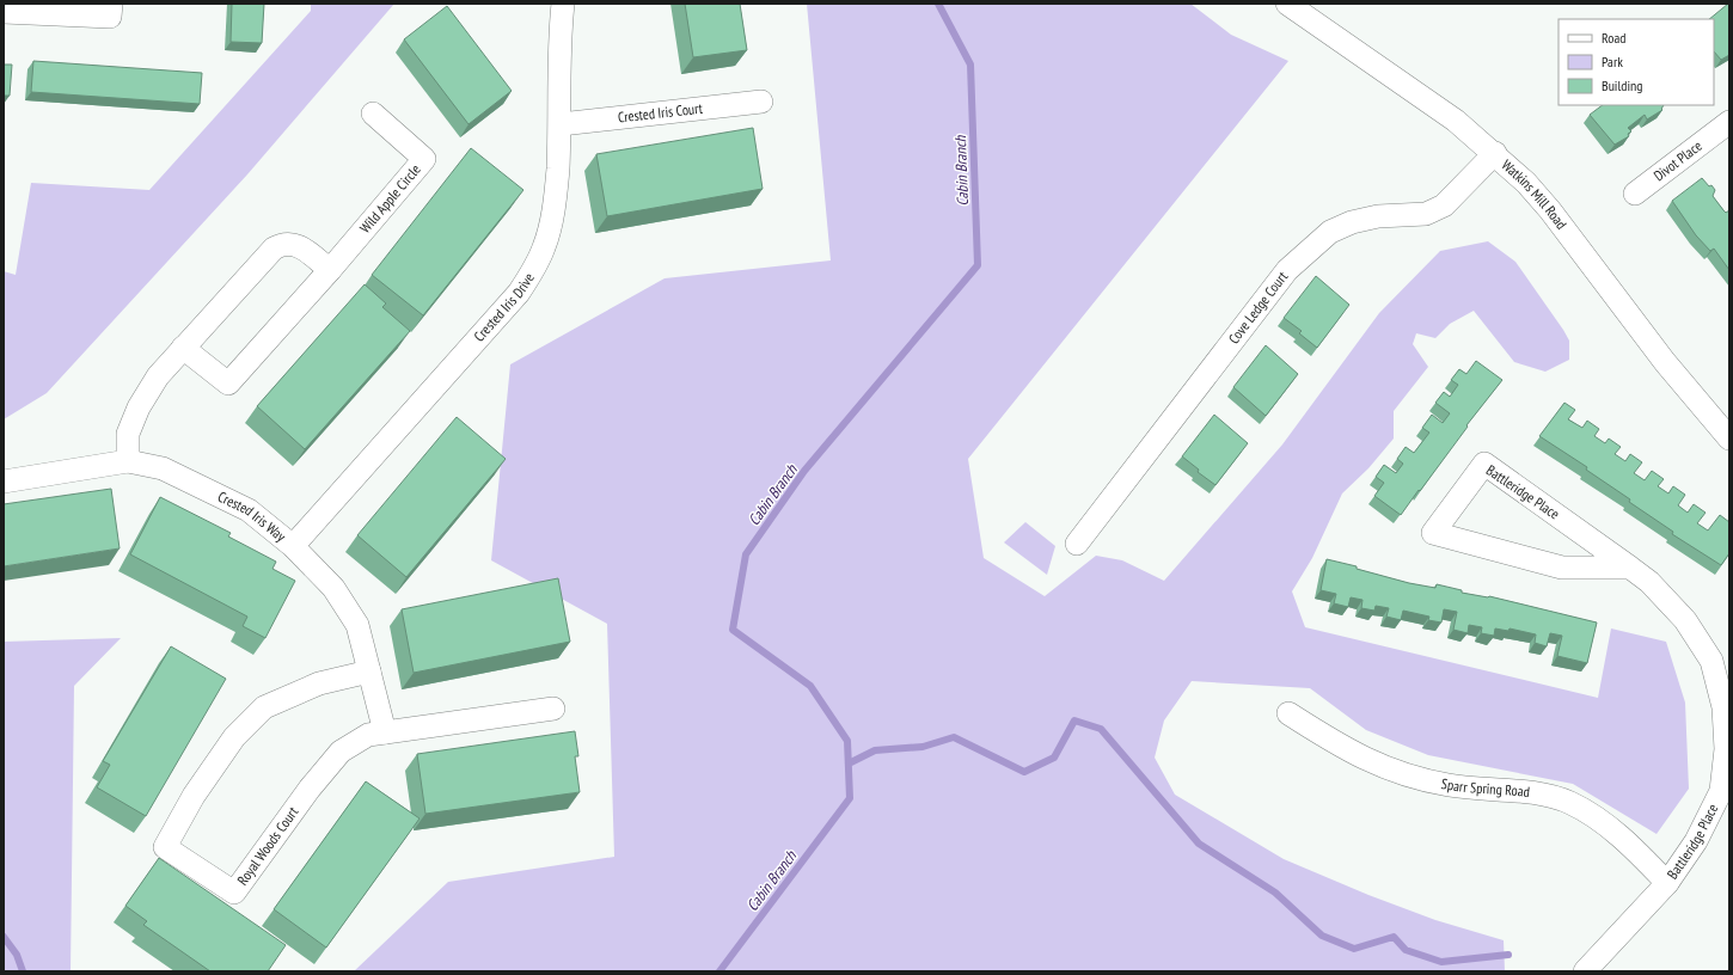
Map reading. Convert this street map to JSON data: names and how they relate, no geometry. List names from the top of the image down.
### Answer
{
  "streets": {
    "street": [
      "Crested Iris Court",
      "Divot Place",
      "Watkins Mill Road",
      "Wild Apple Circle",
      "Crested Iris Drive",
      "Cove Ledge Court",
      "Battleridge Place",
      "Crested Iris Way",
      "Sparr Spring Road",
      "Royal Woods Court"
    ]
  },
  "crossings": [
    ["Crested Iris Court", "Crested Iris Drive"],
    ["Watkins Mill Road", "Cove Ledge Court"],
    ["Crested Iris Drive", "Crested Iris Way"],
    ["Battleridge Place", "Sparr Spring Road"],
    ["Crested Iris Way", "Royal Woods Court"]
  ],
  "water": ["Cabin Branch"],
  "legend": ["Road", "Park", "Building"]
}
